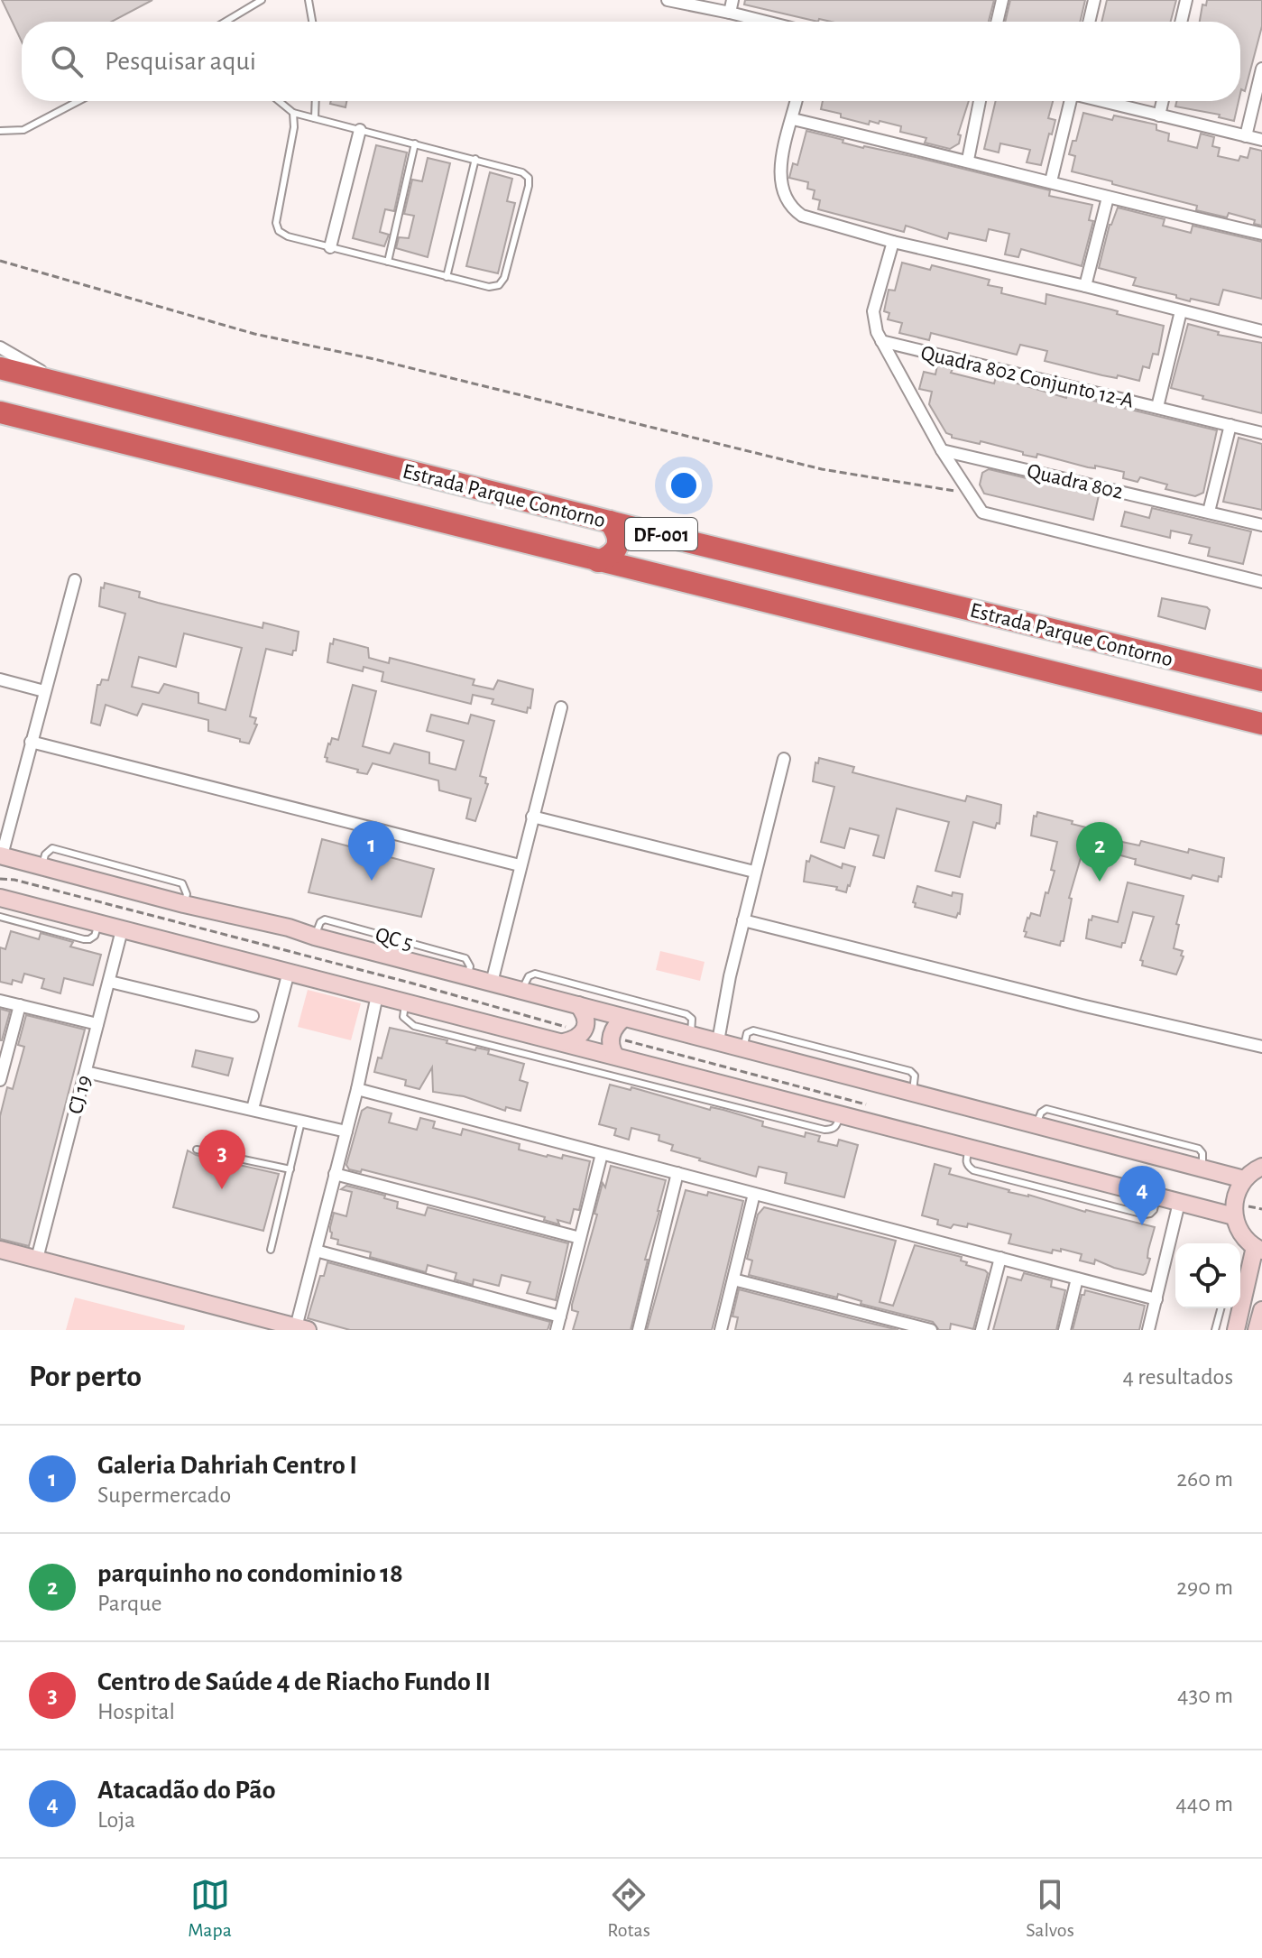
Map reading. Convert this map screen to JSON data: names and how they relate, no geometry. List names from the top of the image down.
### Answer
{
  "streets": {
    "highway": ["Estrada Parque Contorno", "DF-001"],
    "street": ["Quadra 802 Conjunto 12-A", "Quadra 802", "CJ 19"]
  },
  "crossings": [
    ["Quadra 802 Conjunto 12-A", "Quadra 802"]
  ],
  "page": {
    "search": "Pesquisar aqui",
    "pins": [
      "1",
      "2",
      "3",
      "4"
    ],
    "heading": ["Por perto", "4 resultados"],
    "list": [
      {
        "mark": "1",
        "name": "Galeria Dahriah Centro I",
        "note": "Supermercado",
        "value": "260 m"
      },
      {
        "mark": "2",
        "name": "parquinho no condominio 18",
        "note": "Parque",
        "value": "290 m"
      },
      {
        "mark": "3",
        "name": "Centro de Saúde 4 de Riacho Fundo II",
        "note": "Hospital",
        "value": "430 m"
      },
      {
        "mark": "4",
        "name": "Atacadão do Pão",
        "note": "Loja",
        "value": "440 m"
      }
    ],
    "nav": ["Mapa", "Rotas", "Salvos"]
  }
}
